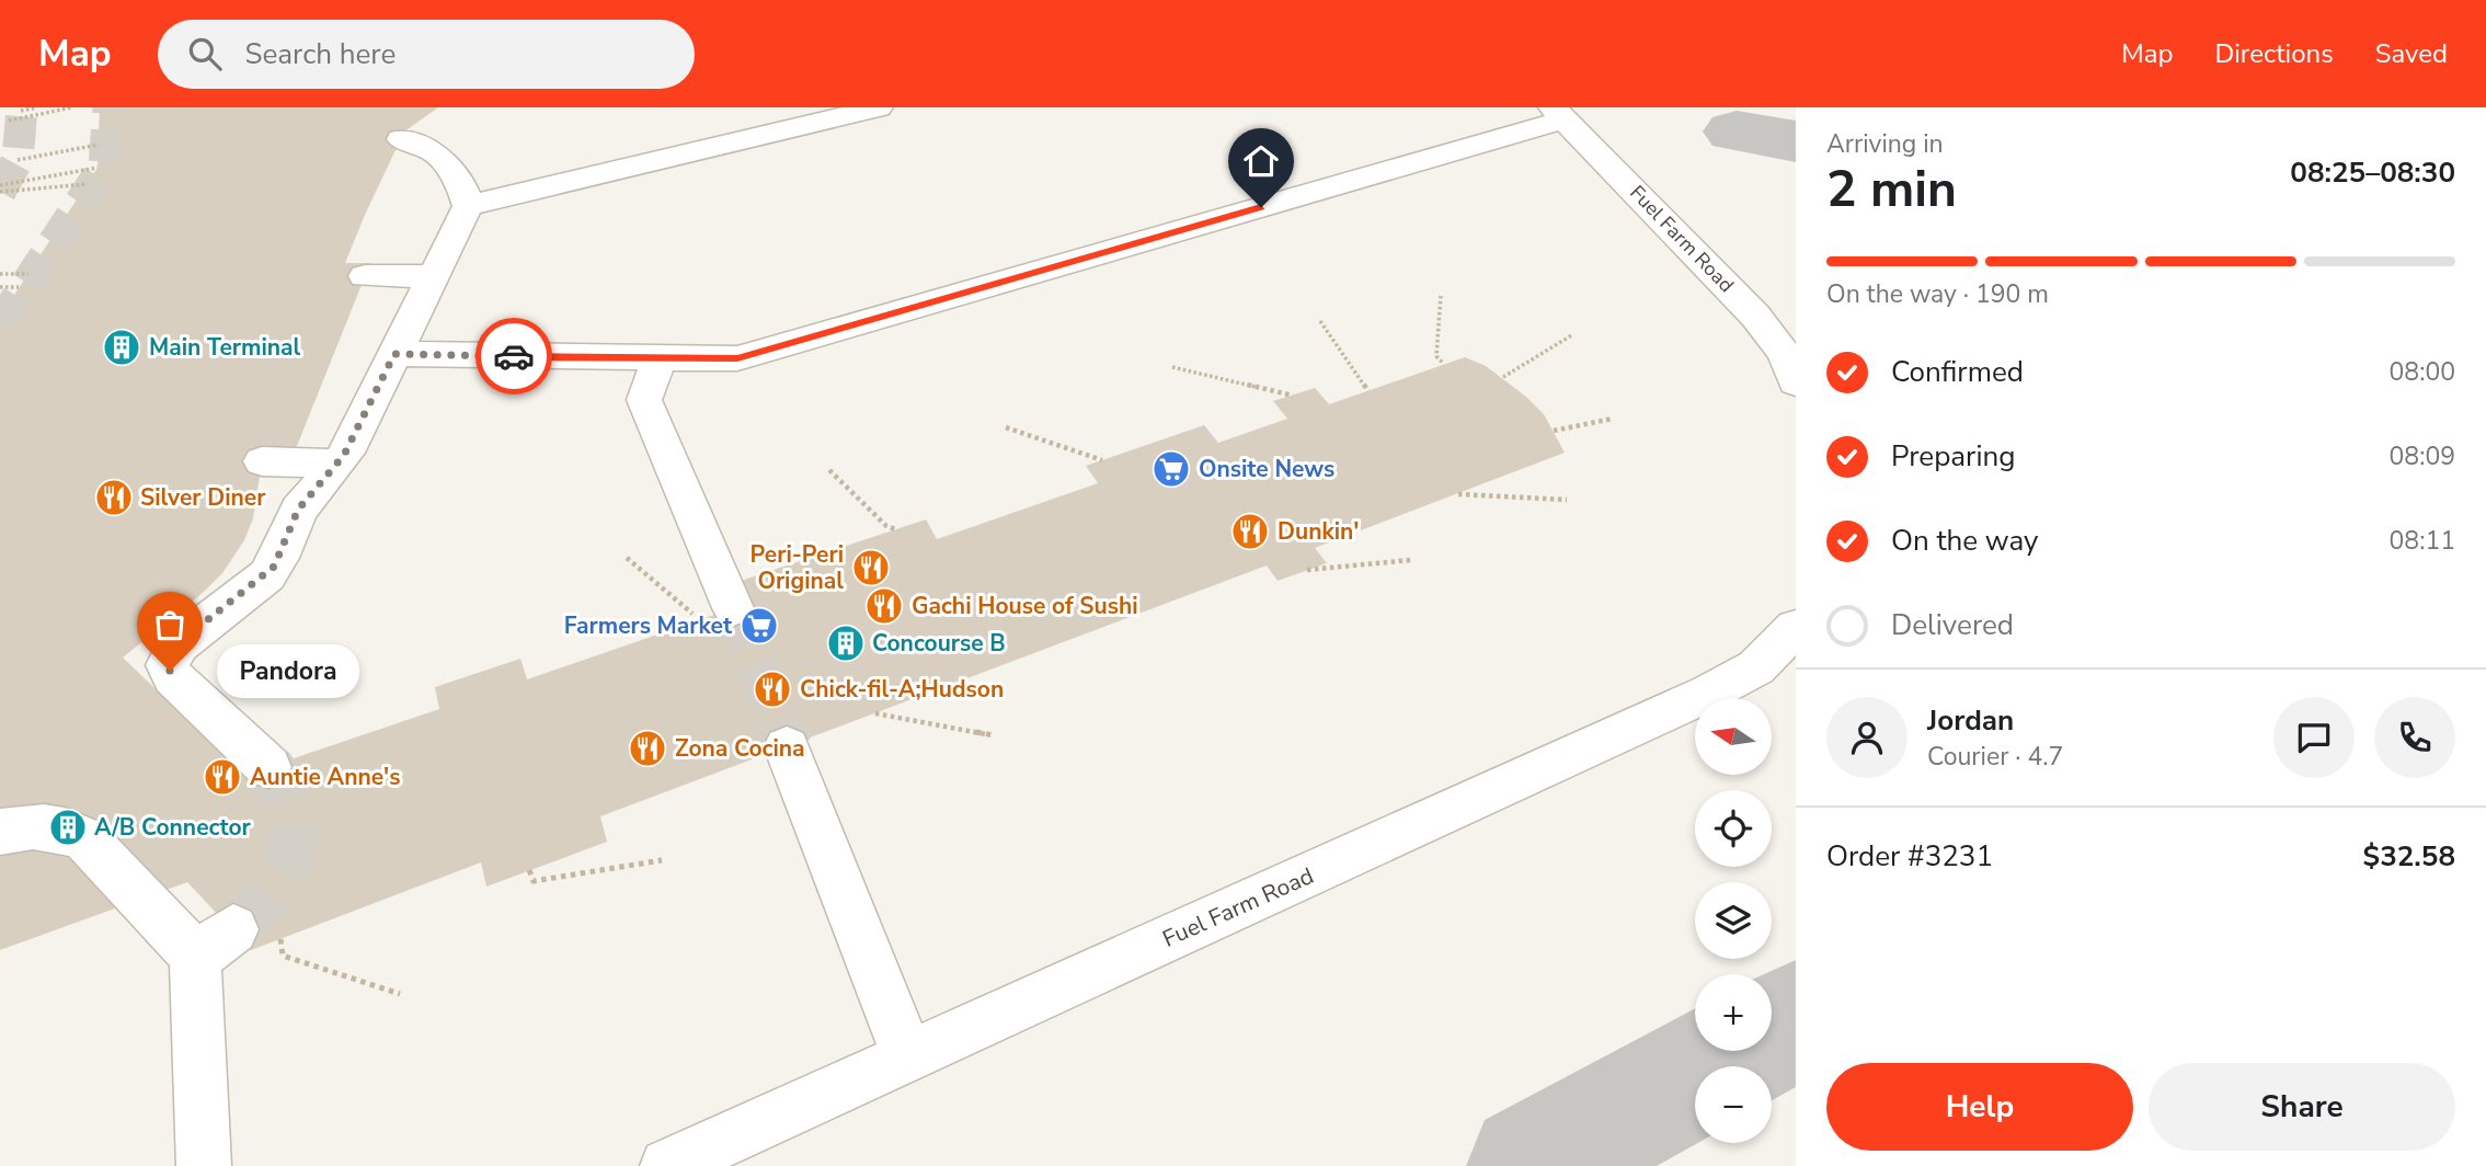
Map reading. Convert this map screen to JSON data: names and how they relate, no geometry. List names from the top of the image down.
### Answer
{
  "streets": {
    "lane": ["Fuel Farm Road"]
  },
  "places": {
    "building": ["Main Terminal", "Concourse B", "A/B Connector"],
    "supermarket": ["Onsite News", "Farmers Market"],
    "restaurant": [
      "Silver Diner",
      "Dunkin'",
      "Peri-Peri Original",
      "Gachi House of Sushi",
      "Chick-fil-A;Hudson",
      "Zona Cocina",
      "Auntie Anne's"
    ],
    "other": ["Pandora"]
  },
  "north": "left",
  "page": {
    "header": "Map",
    "search": "Search here",
    "nav": ["Map", "Directions", "Saved"],
    "heading": ["2 min", "Arriving in", "08:25–08:30"],
    "panel": [
      "Jordan",
      "Courier · 4.7",
      "Order #3231",
      "$32.58"
    ],
    "bar": "On the way · 190 m",
    "list": [
      ["Confirmed", "08:00"],
      ["Preparing", "08:09"],
      ["On the way", "08:11"],
      "Delivered"
    ],
    "bubble": "Pandora",
    "map_buttons": ["+", "−"],
    "buttons": ["Help", "Share"]
  }
}
